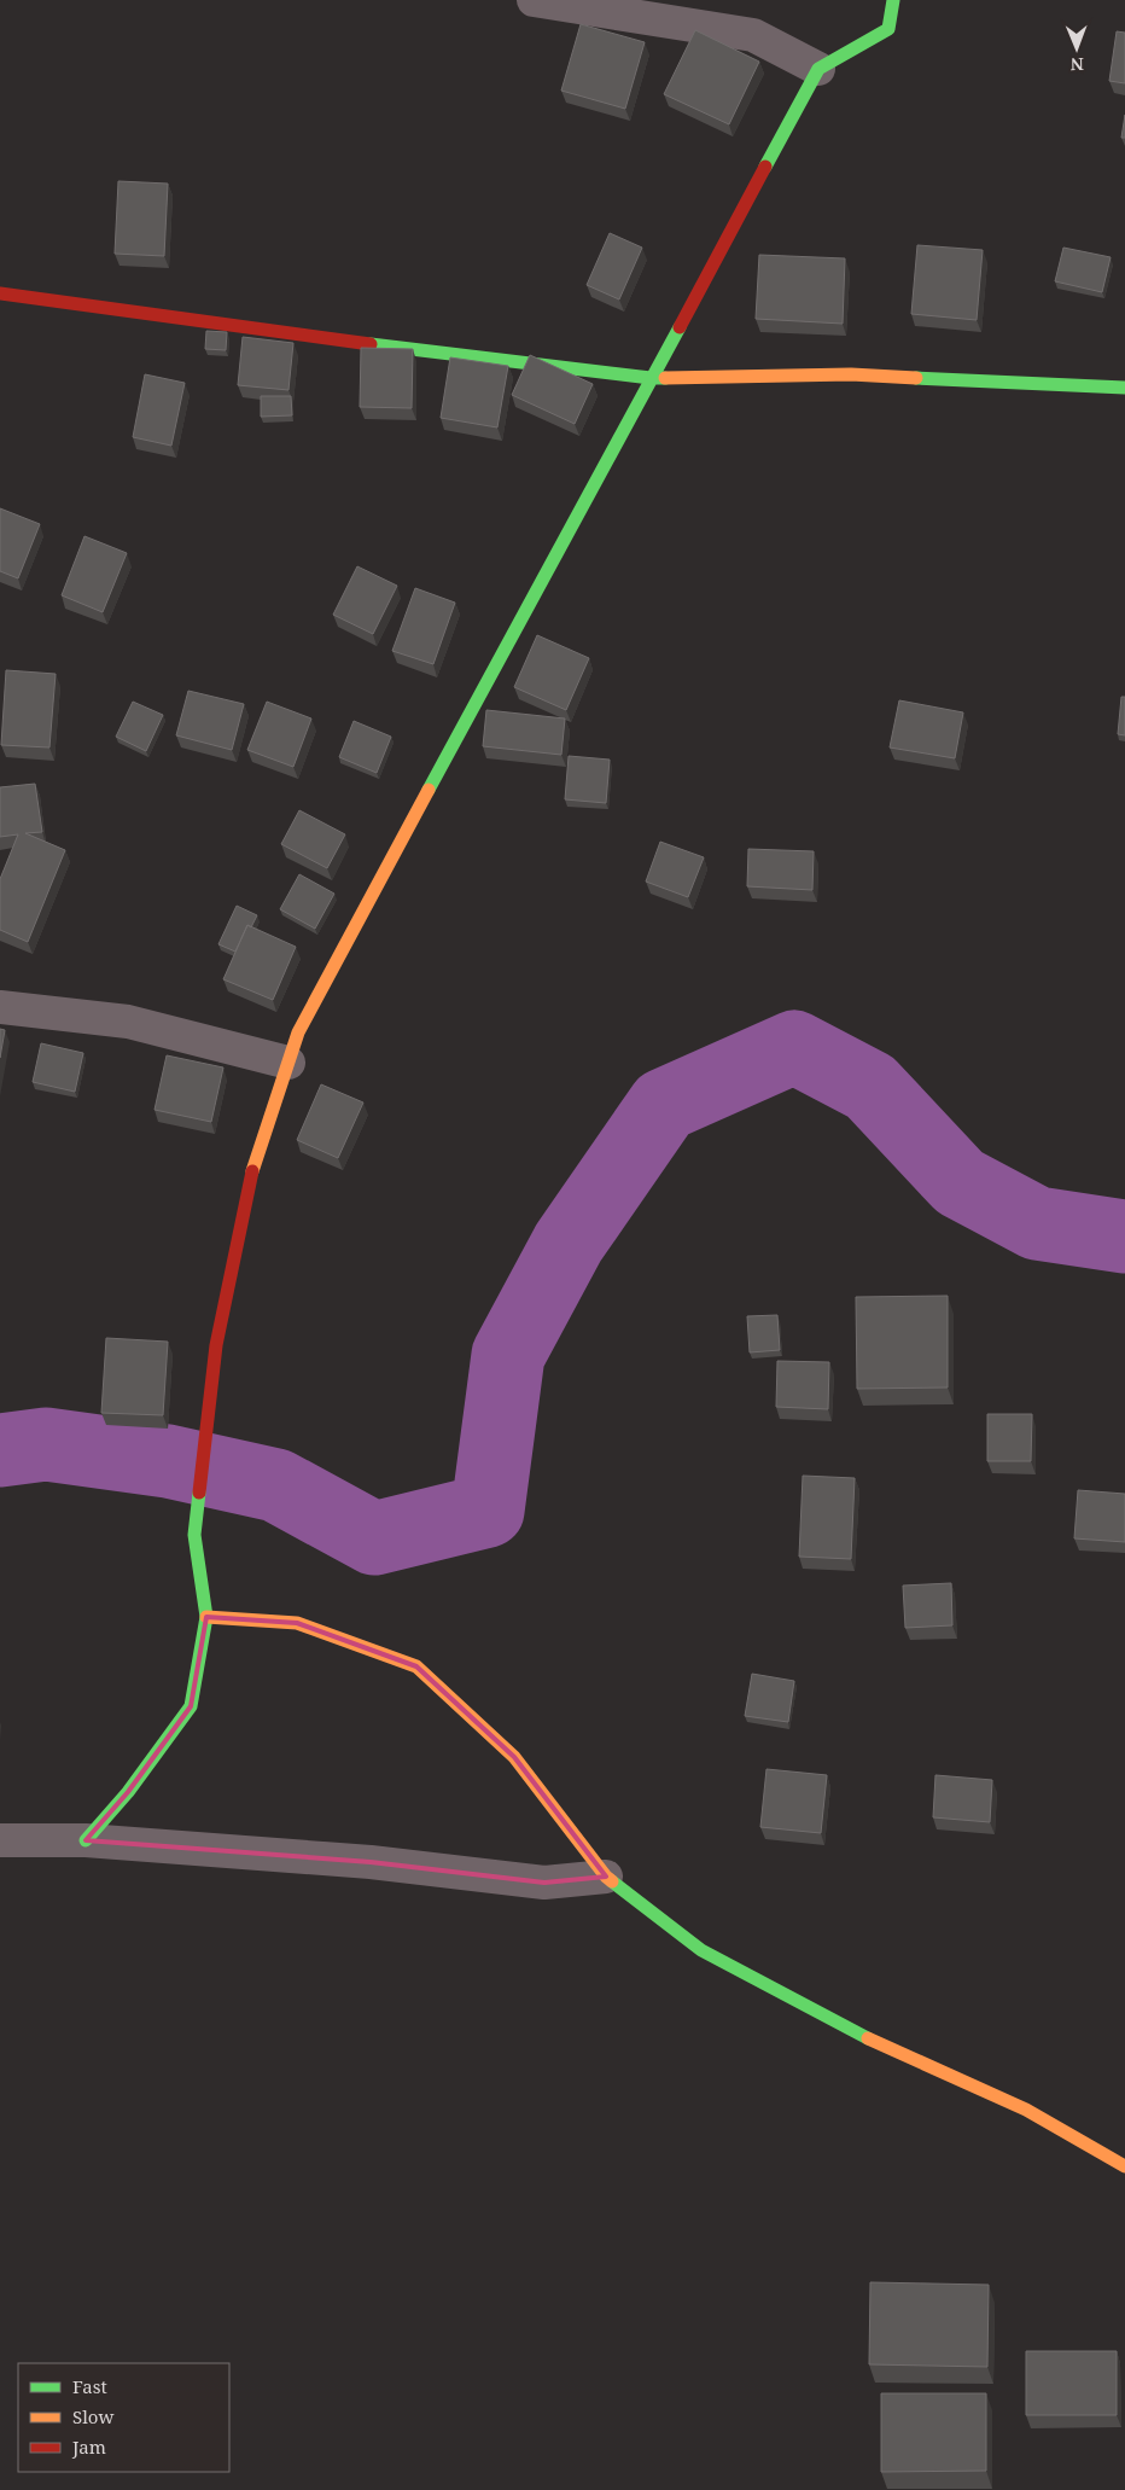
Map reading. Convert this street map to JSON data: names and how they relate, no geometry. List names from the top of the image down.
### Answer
{
  "legend": ["Fast", "Slow", "Jam"],
  "north": "bottom"
}
